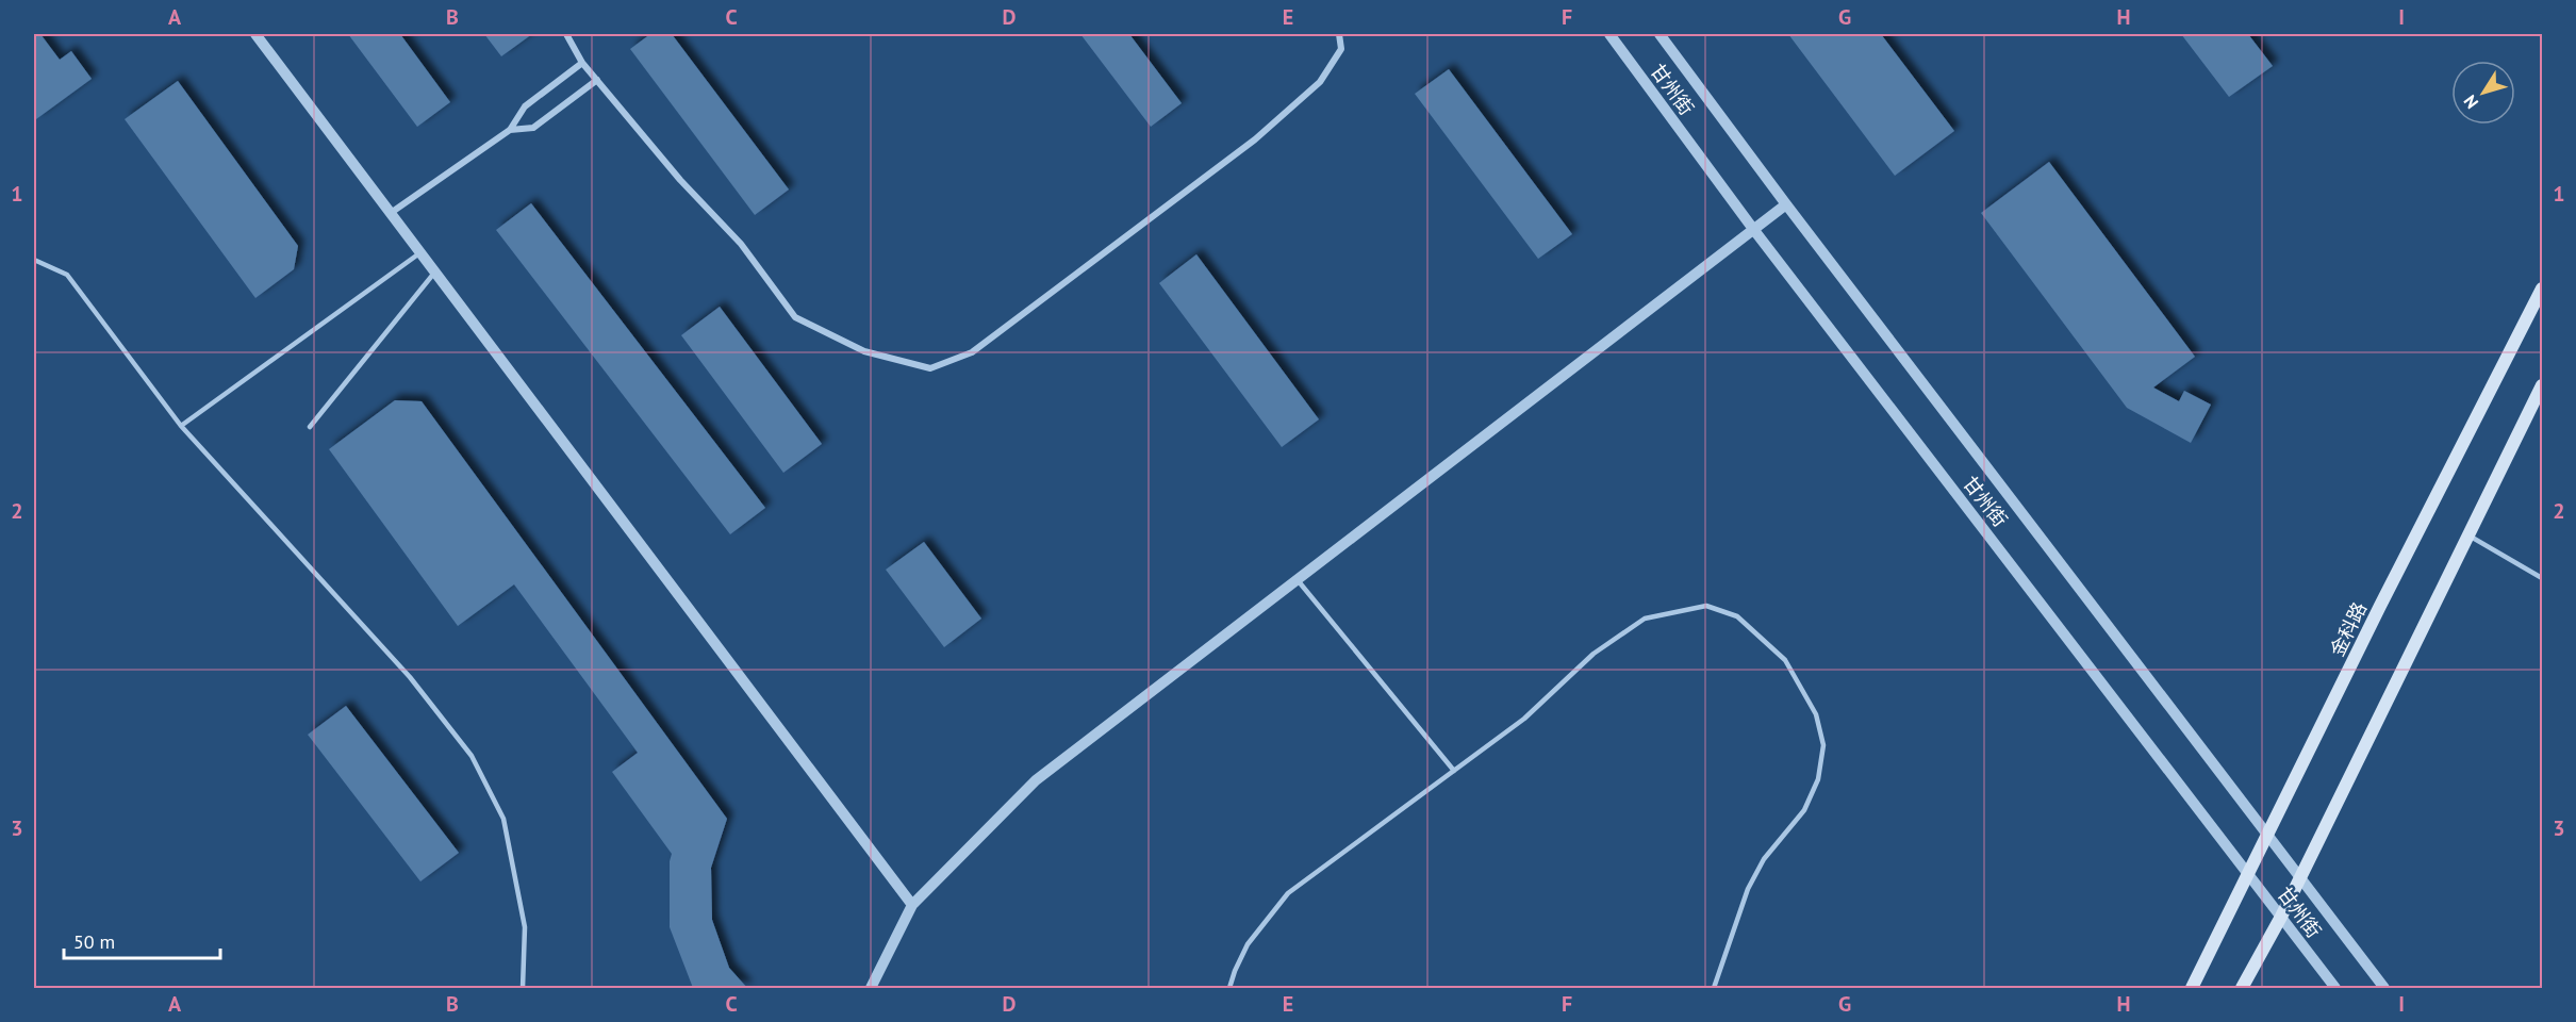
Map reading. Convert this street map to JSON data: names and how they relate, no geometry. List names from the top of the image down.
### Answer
{
  "streets": {
    "main road": ["金科路"],
    "street": ["甘州街"]
  },
  "crossings": [
    ["甘州街", "金科路"]
  ],
  "scale_bar": "50 m",
  "north": "bottom left",
  "grid": {
    "columns": [
      "A",
      "B",
      "C",
      "D",
      "E",
      "F",
      "G",
      "H",
      "I"
    ],
    "rows": ["1", "2", "3"]
  }
}
